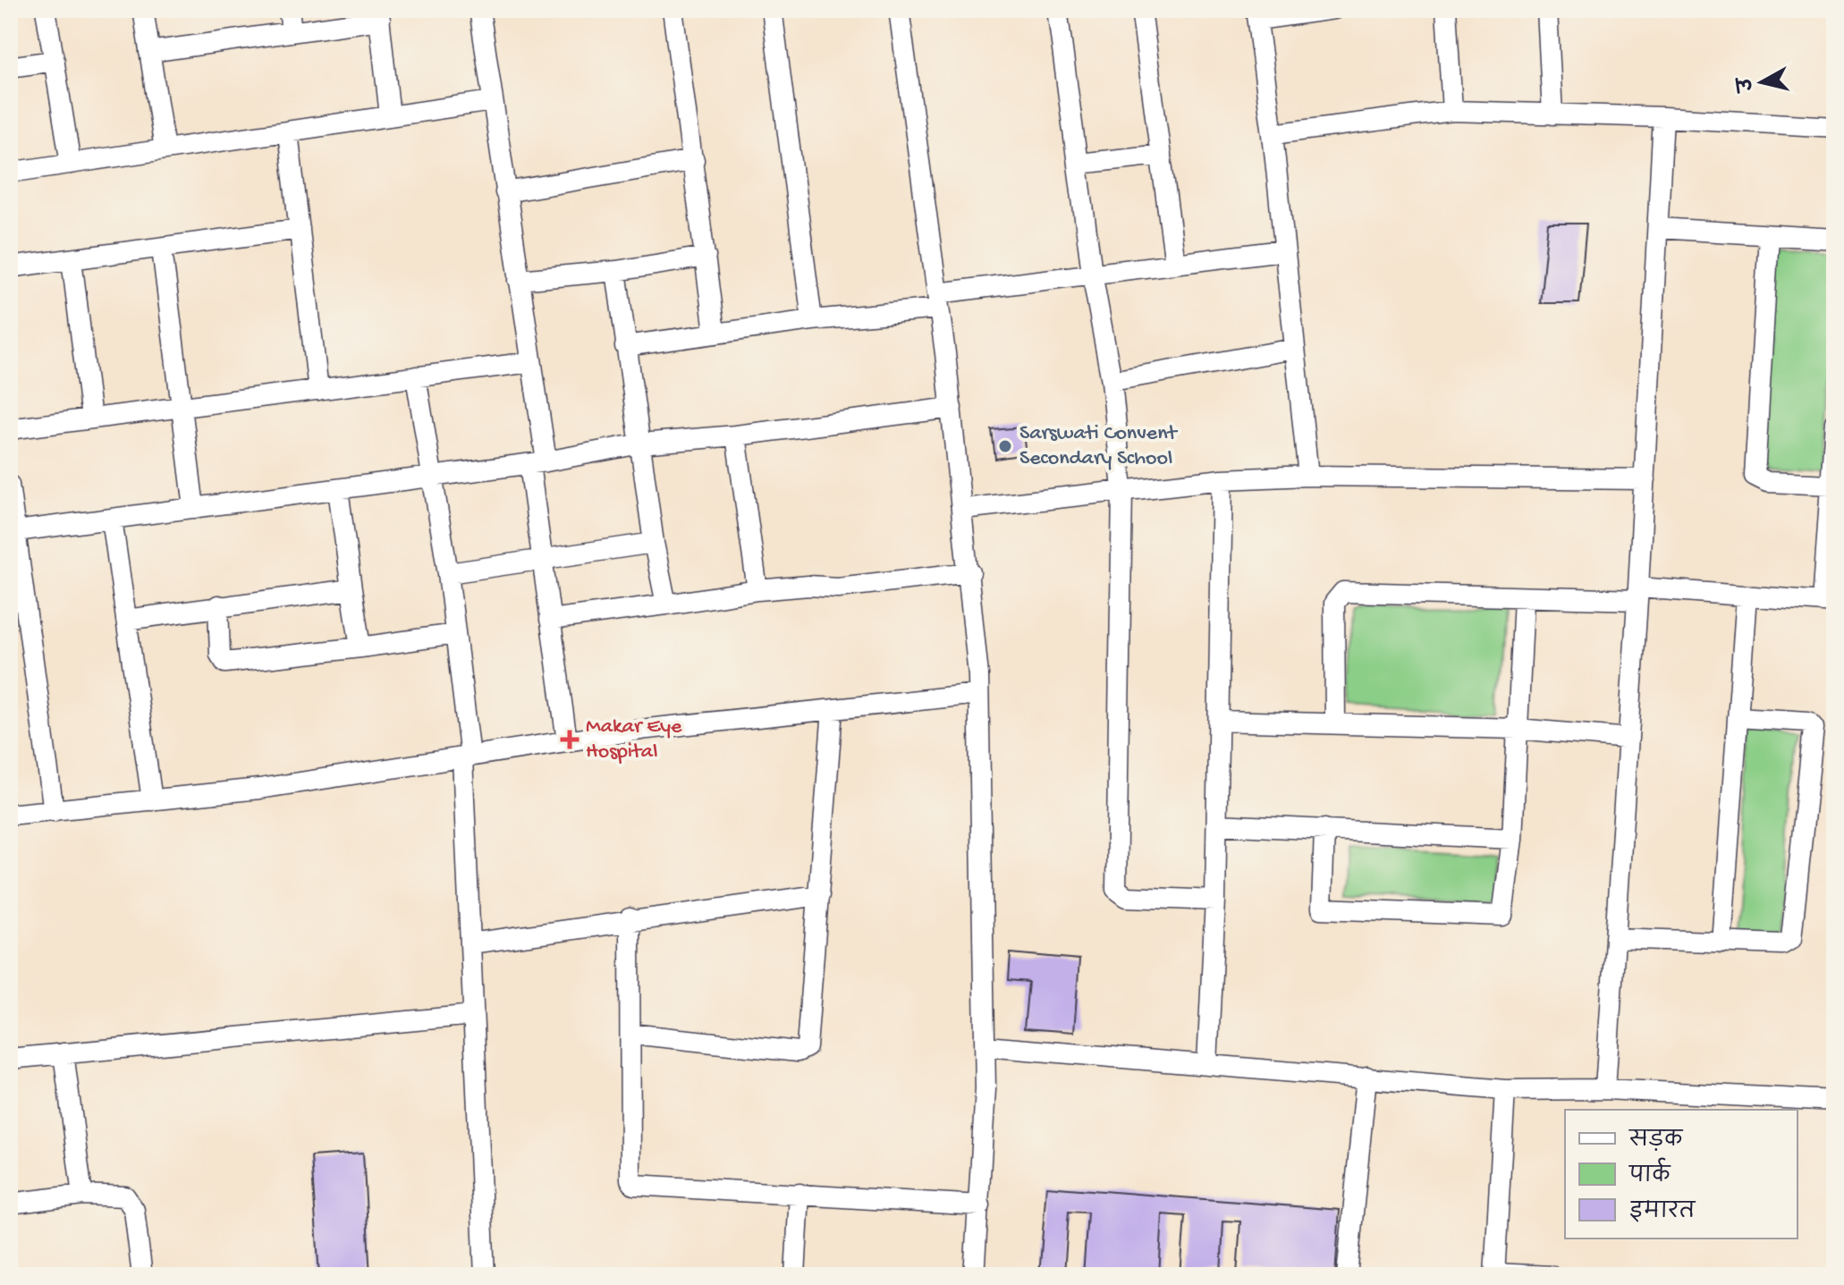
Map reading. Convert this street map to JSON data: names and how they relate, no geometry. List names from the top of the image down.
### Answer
{
  "places": {
    "other": ["Sarswati Convent Secondary School"],
    "health": ["Makar Eye Hospital"]
  },
  "legend": ["सड़क", "पार्क", "इमारत"],
  "north": "left"
}
